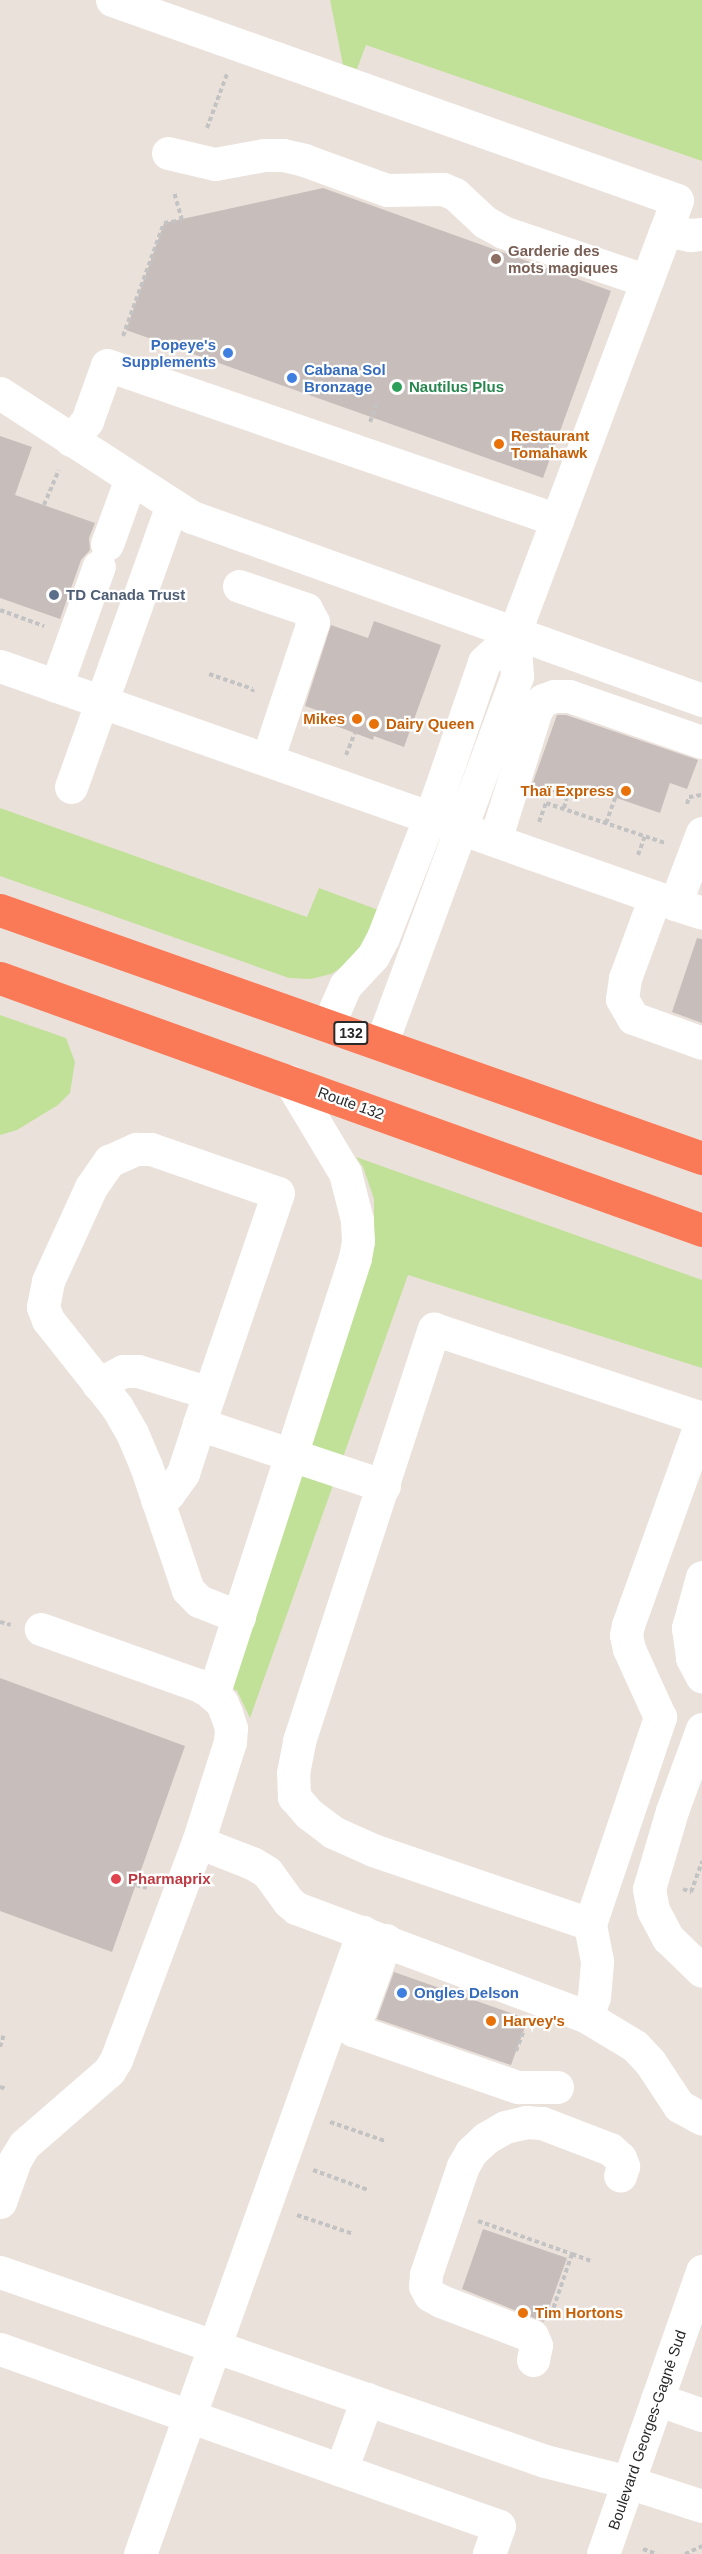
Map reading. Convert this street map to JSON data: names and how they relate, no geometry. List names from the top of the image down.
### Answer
{
  "streets": {
    "highway": ["132", "Route 132"],
    "street": ["Boulevard Georges-Gagné Sud"]
  },
  "places": [
    "Garderie des mots magiques",
    "Popeye's Supplements",
    "Cabana Sol Bronzage",
    "Nautilus Plus",
    "Restaurant Tomahawk",
    "TD Canada Trust",
    "Mikes",
    "Dairy Queen",
    "Thaï Express",
    "Pharmaprix",
    "Ongles Delson",
    "Harvey's",
    "Tim Hortons"
  ]
}
